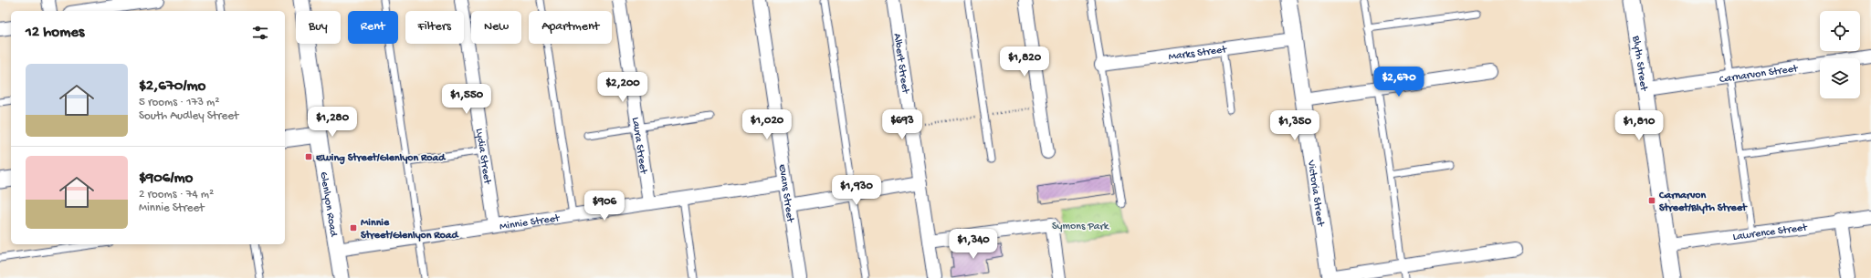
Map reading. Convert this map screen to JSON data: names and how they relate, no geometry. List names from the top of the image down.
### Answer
{
  "streets": {
    "street": [
      "Marks Street",
      "Albert Street",
      "Blyth Street",
      "Carnarvon Street",
      "Laura Street",
      "Lydia Street",
      "Evans Street",
      "Victoria Street",
      "Glenlyon Road",
      "Minnie Street",
      "Lawrence Street"
    ]
  },
  "crossings": [
    ["Marks Street", "Victoria Street"],
    ["Blyth Street", "Carnarvon Street"],
    ["Blyth Street", "Lawrence Street"],
    ["Laura Street", "Minnie Street"],
    ["Lydia Street", "Minnie Street"],
    ["Evans Street", "Minnie Street"],
    ["Glenlyon Road", "Minnie Street"]
  ],
  "parks": ["Symons Park"],
  "places": {
    "transit": ["Ewing Street/Glenlyon Road", "Carnarvon Street/Blyth Street", "Minnie Street/Glenlyon Road"]
  },
  "page": {
    "chip": [
      "Buy",
      "Rent",
      "Filters",
      "New",
      "Apartment"
    ],
    "heading": "12 homes",
    "price": [
      "$1,820",
      "$2,670",
      "$2,200",
      "$1,550",
      "$1,280",
      "$1,020",
      "$693",
      "$1,350",
      "$1,810",
      "$1,930",
      "$906",
      "$1,340"
    ],
    "list": [
      {
        "name": "$2,670/mo",
        "note": "5 rooms · 173 m² · South Audley Street"
      },
      {
        "name": "$906/mo",
        "note": "2 rooms · 74 m² · Minnie Street"
      }
    ]
  }
}
